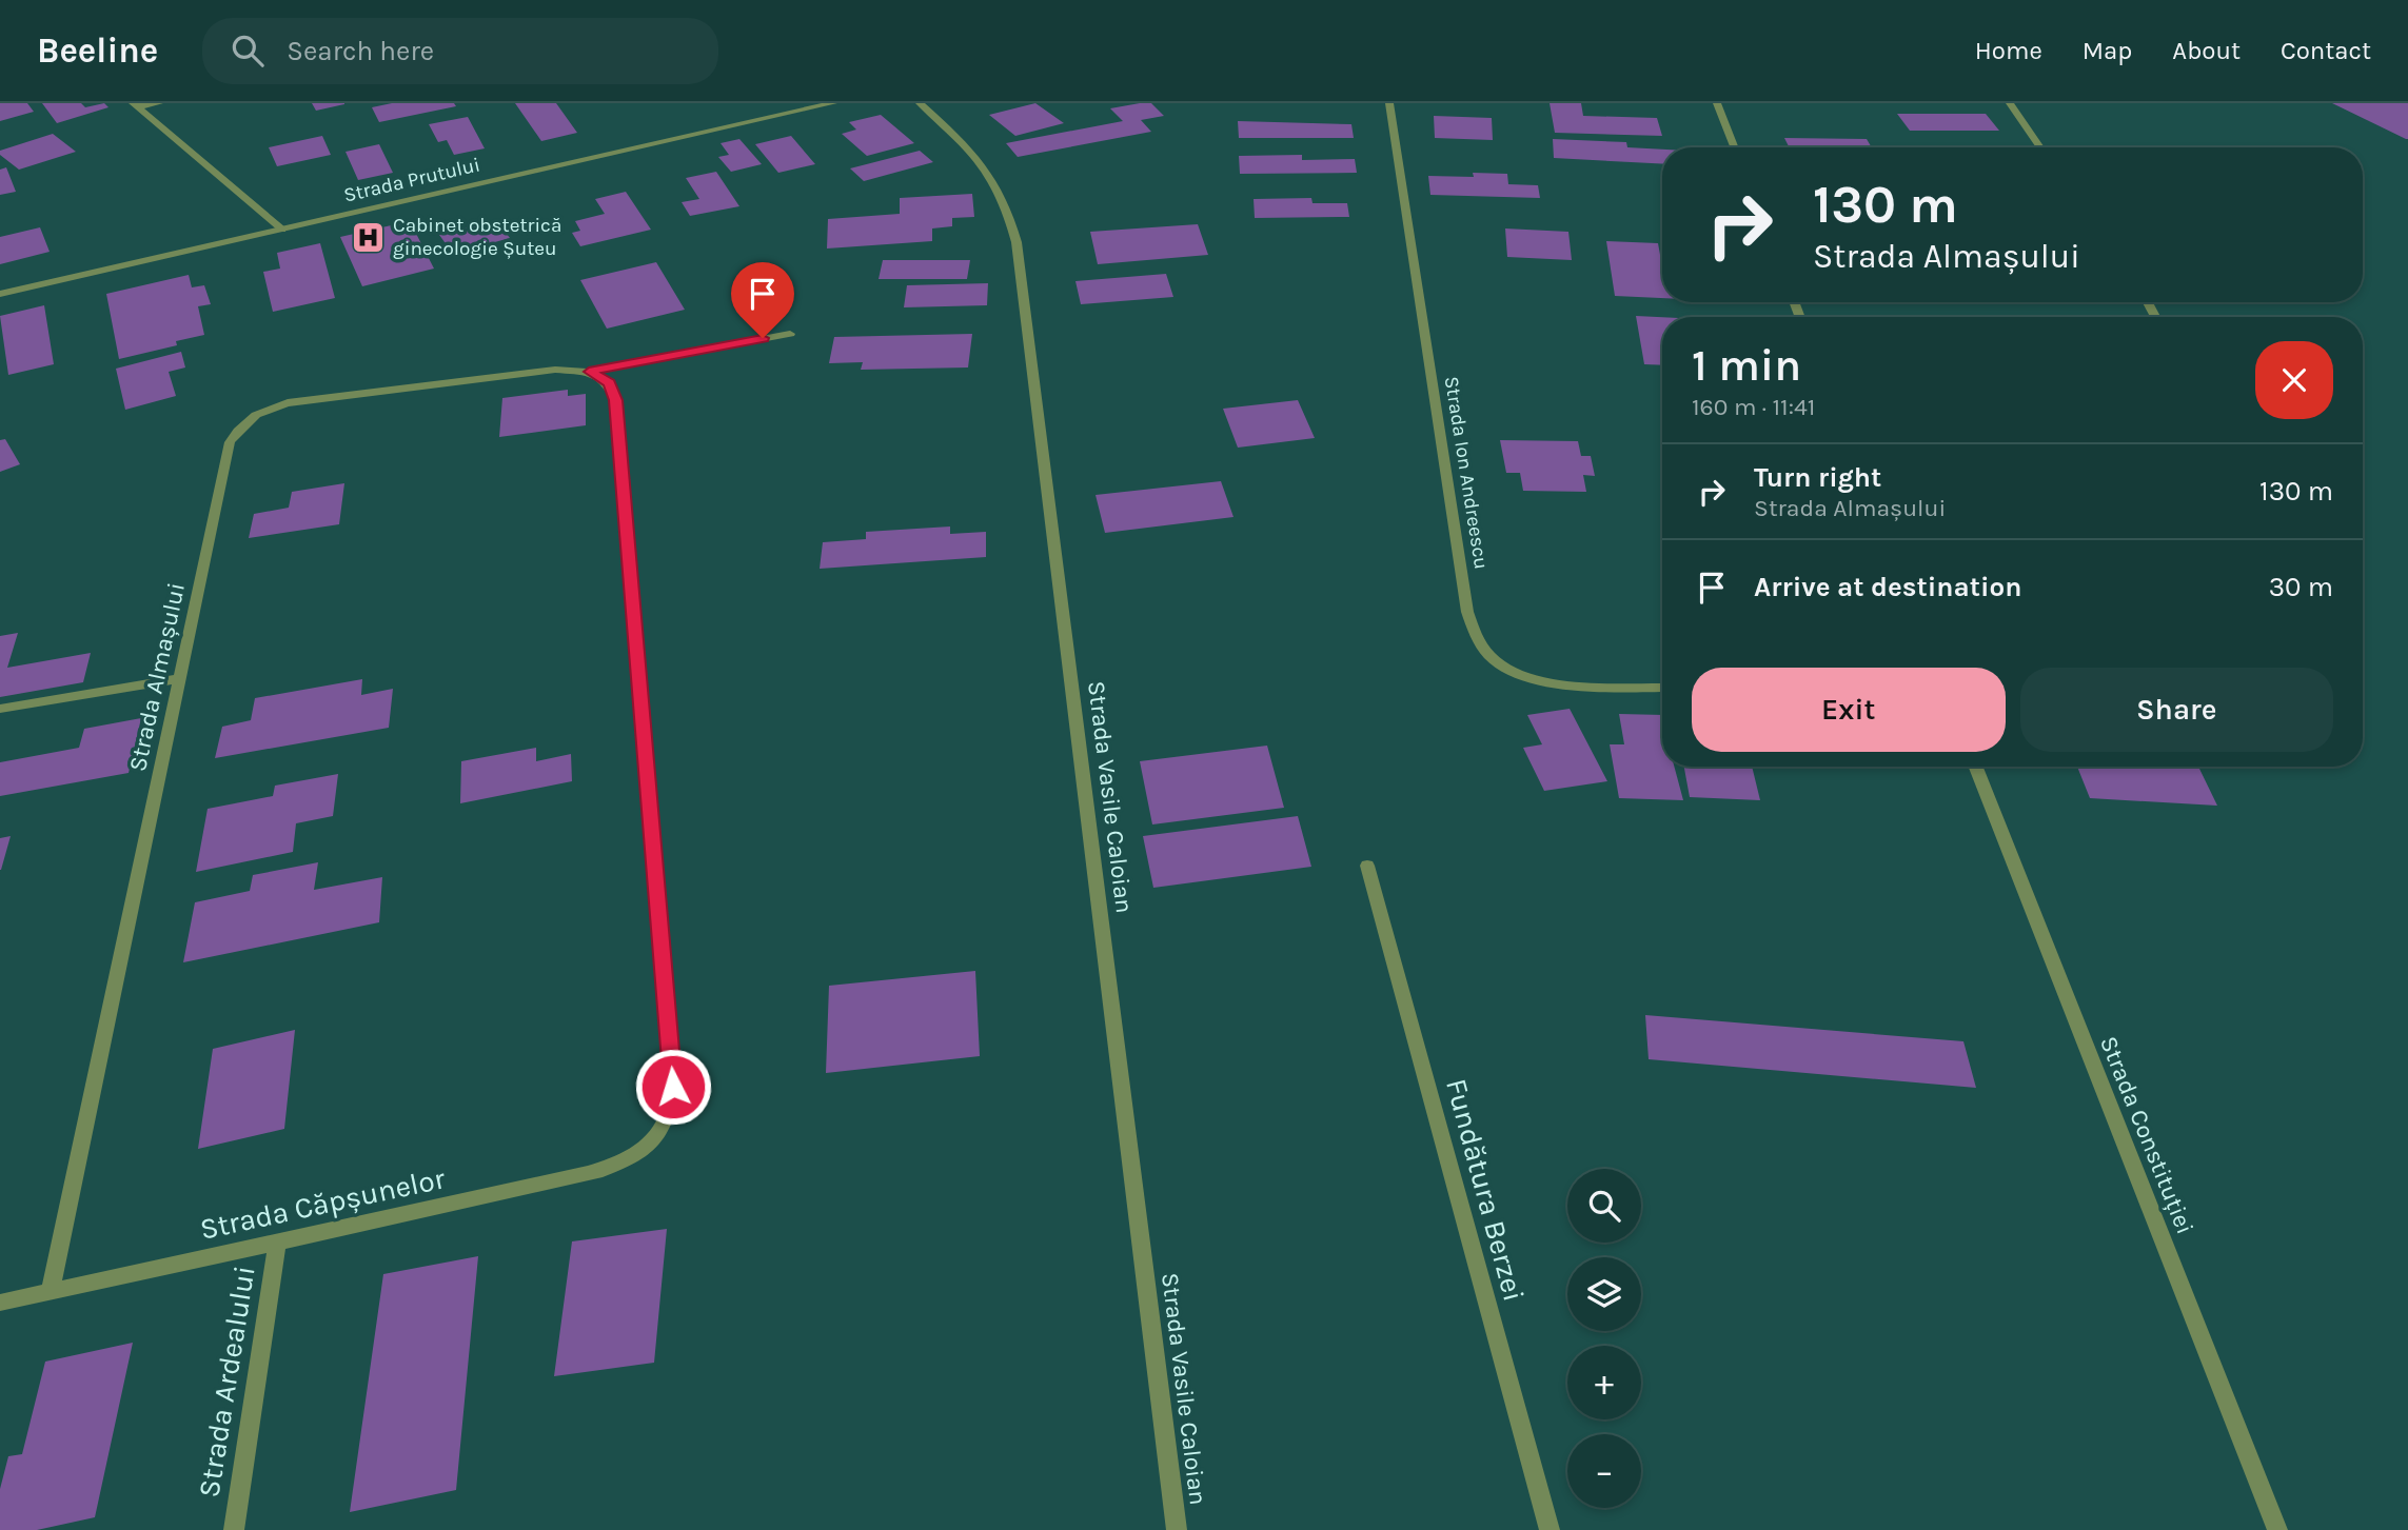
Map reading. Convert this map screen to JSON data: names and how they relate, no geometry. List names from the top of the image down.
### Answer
{
  "streets": {
    "street": [
      "Strada Prutului",
      "Strada Ion Andreescu",
      "Strada Almașului",
      "Strada Vasile Caloian",
      "Strada Constituției",
      "Fundătura Berzei",
      "Strada Căpșunelor",
      "Strada Ardealului"
    ]
  },
  "crossings": [
    ["Strada Almașului", "Strada Căpșunelor"],
    ["Strada Căpșunelor", "Strada Ardealului"]
  ],
  "places": {
    "hospital": ["Cabinet obstetrică ginecologie Șuteu"]
  },
  "page": {
    "header": "Beeline",
    "search": "Search here",
    "nav": [
      "Home",
      "Map",
      "About",
      "Contact"
    ],
    "turn": ["130 m", "Strada Almașului"],
    "heading": ["1 min", "160 m · 11:41"],
    "list": [
      {
        "name": "Turn right",
        "note": "Strada Almașului",
        "value": "130 m"
      },
      {
        "name": "Arrive at destination",
        "value": "30 m"
      }
    ],
    "buttons": ["Exit", "Share"],
    "map_buttons": ["+", "−"]
  }
}
